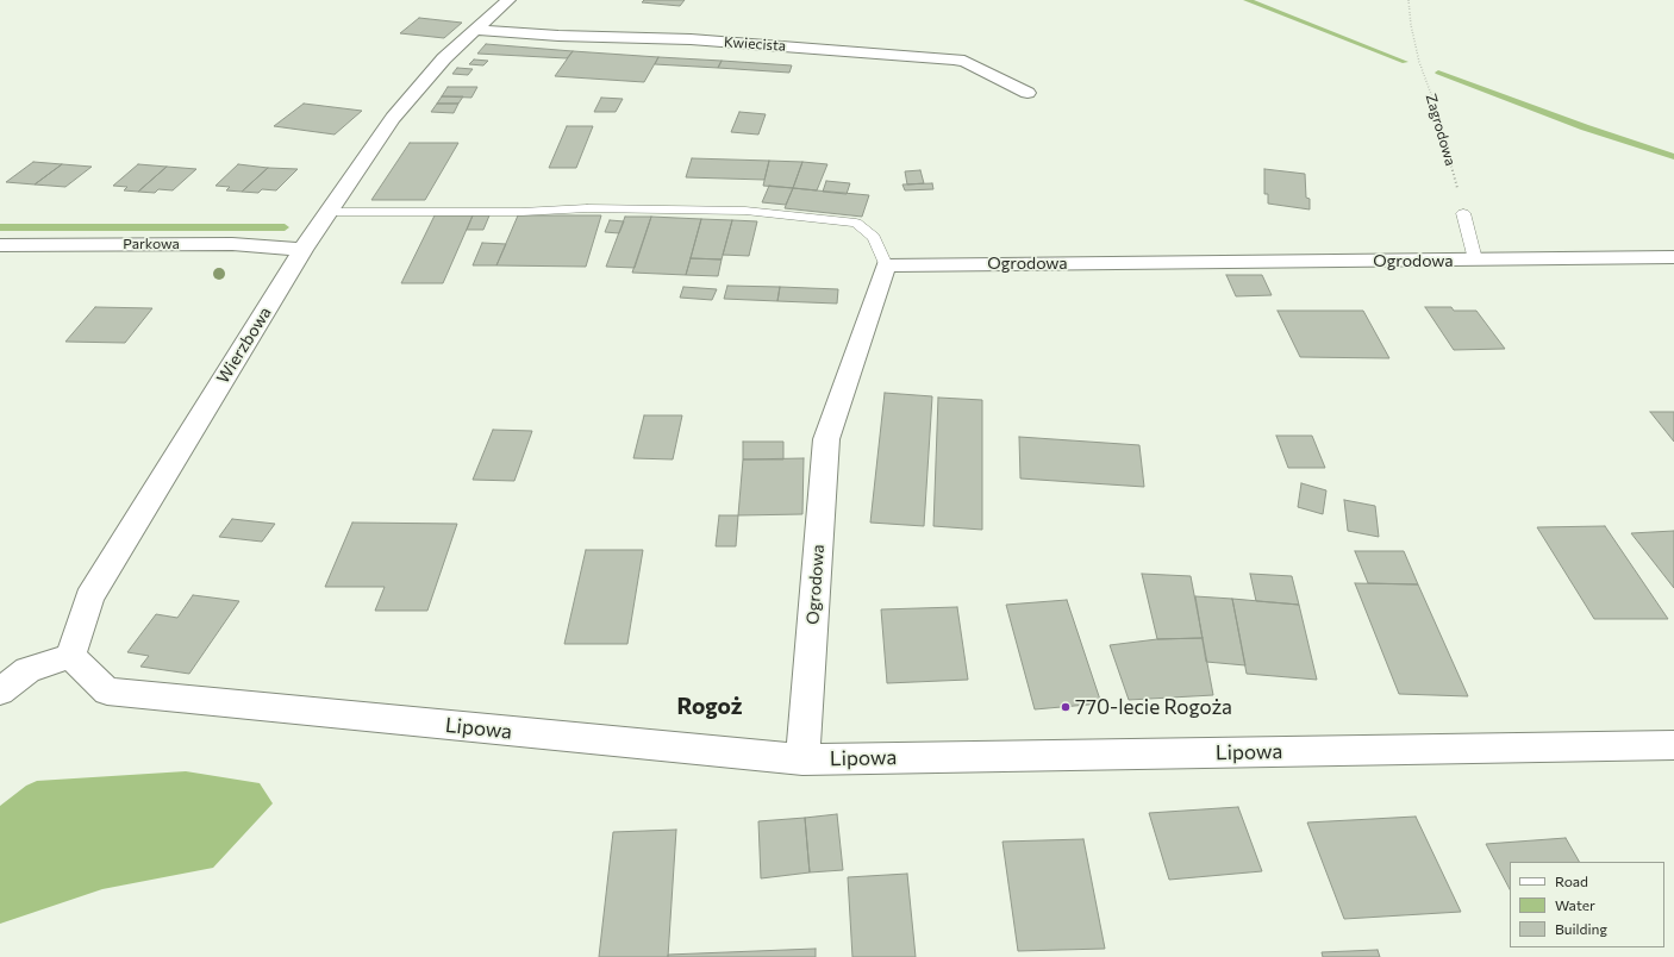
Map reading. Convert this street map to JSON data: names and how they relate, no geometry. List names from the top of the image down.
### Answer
{
  "streets": {
    "street": [
      "Kwiecista",
      "Parkowa",
      "Ogrodowa",
      "Wierzbowa",
      "Lipowa"
    ],
    "path": ["Zagrodowa"]
  },
  "crossings": [
    ["Kwiecista", "Wierzbowa"],
    ["Parkowa", "Wierzbowa"],
    ["Ogrodowa", "Lipowa"],
    ["Wierzbowa", "Lipowa"]
  ],
  "districts": ["Rogoż"],
  "places": ["770-lecie Rogoża"],
  "legend": ["Road", "Water", "Building"]
}
